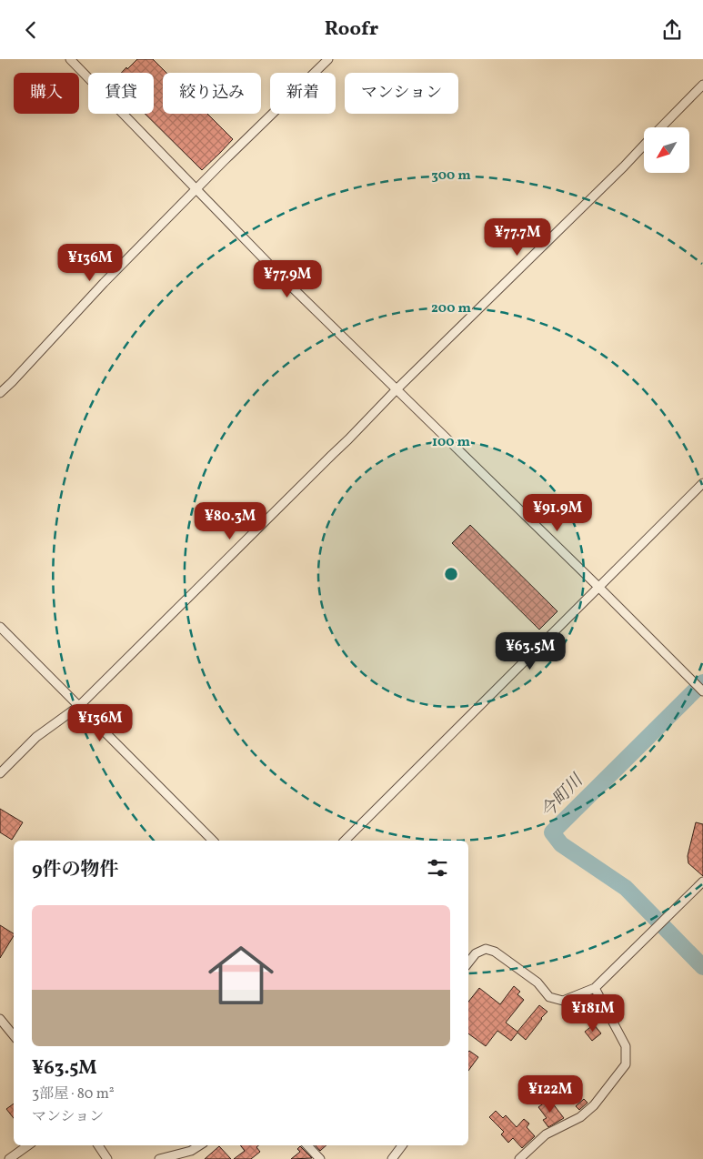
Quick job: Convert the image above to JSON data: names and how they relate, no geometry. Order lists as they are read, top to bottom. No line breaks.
{"water":["今町川"],"north":"bottom left","page":{"header":"Roofr","chip":["購入","賃貸","絞り込み","新着","マンション"],"price":["¥77.7M","¥136M","¥77.9M","¥91.9M","¥80.3M","¥63.5M","¥136M","¥181M","¥122M"],"heading":"9件の物件","list":[{"name":"¥63.5M","note":"3部屋 · 80 m² · マンション"}]},"rings":["300 m","200 m","100 m"]}
